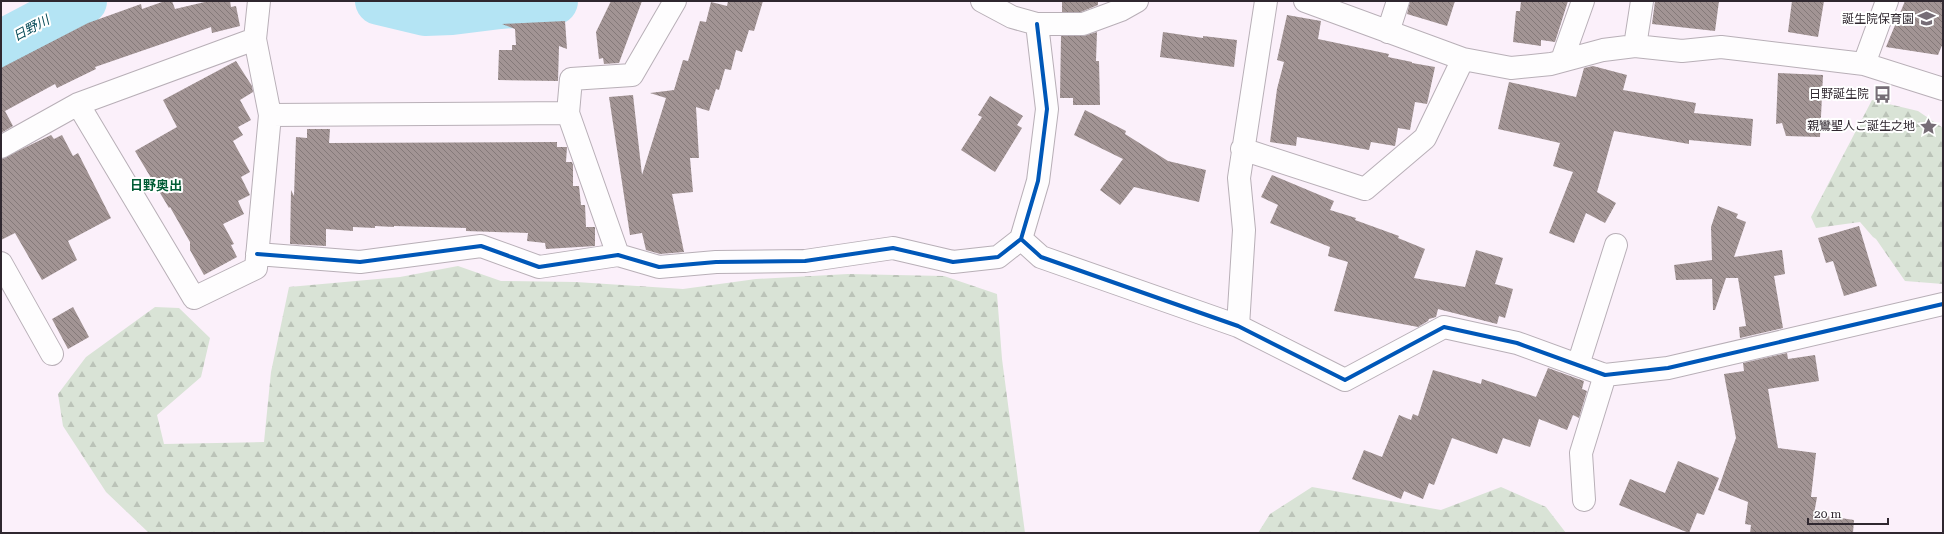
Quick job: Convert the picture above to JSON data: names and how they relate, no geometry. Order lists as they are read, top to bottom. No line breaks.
{"districts":["日野奥出"],"water":["日野川"],"places":{"school or university":["誕生院保育園"],"bus stop":["日野誕生院"],"place":["親鸞聖人ご誕生之地"]},"scale_bar":"20 m"}
